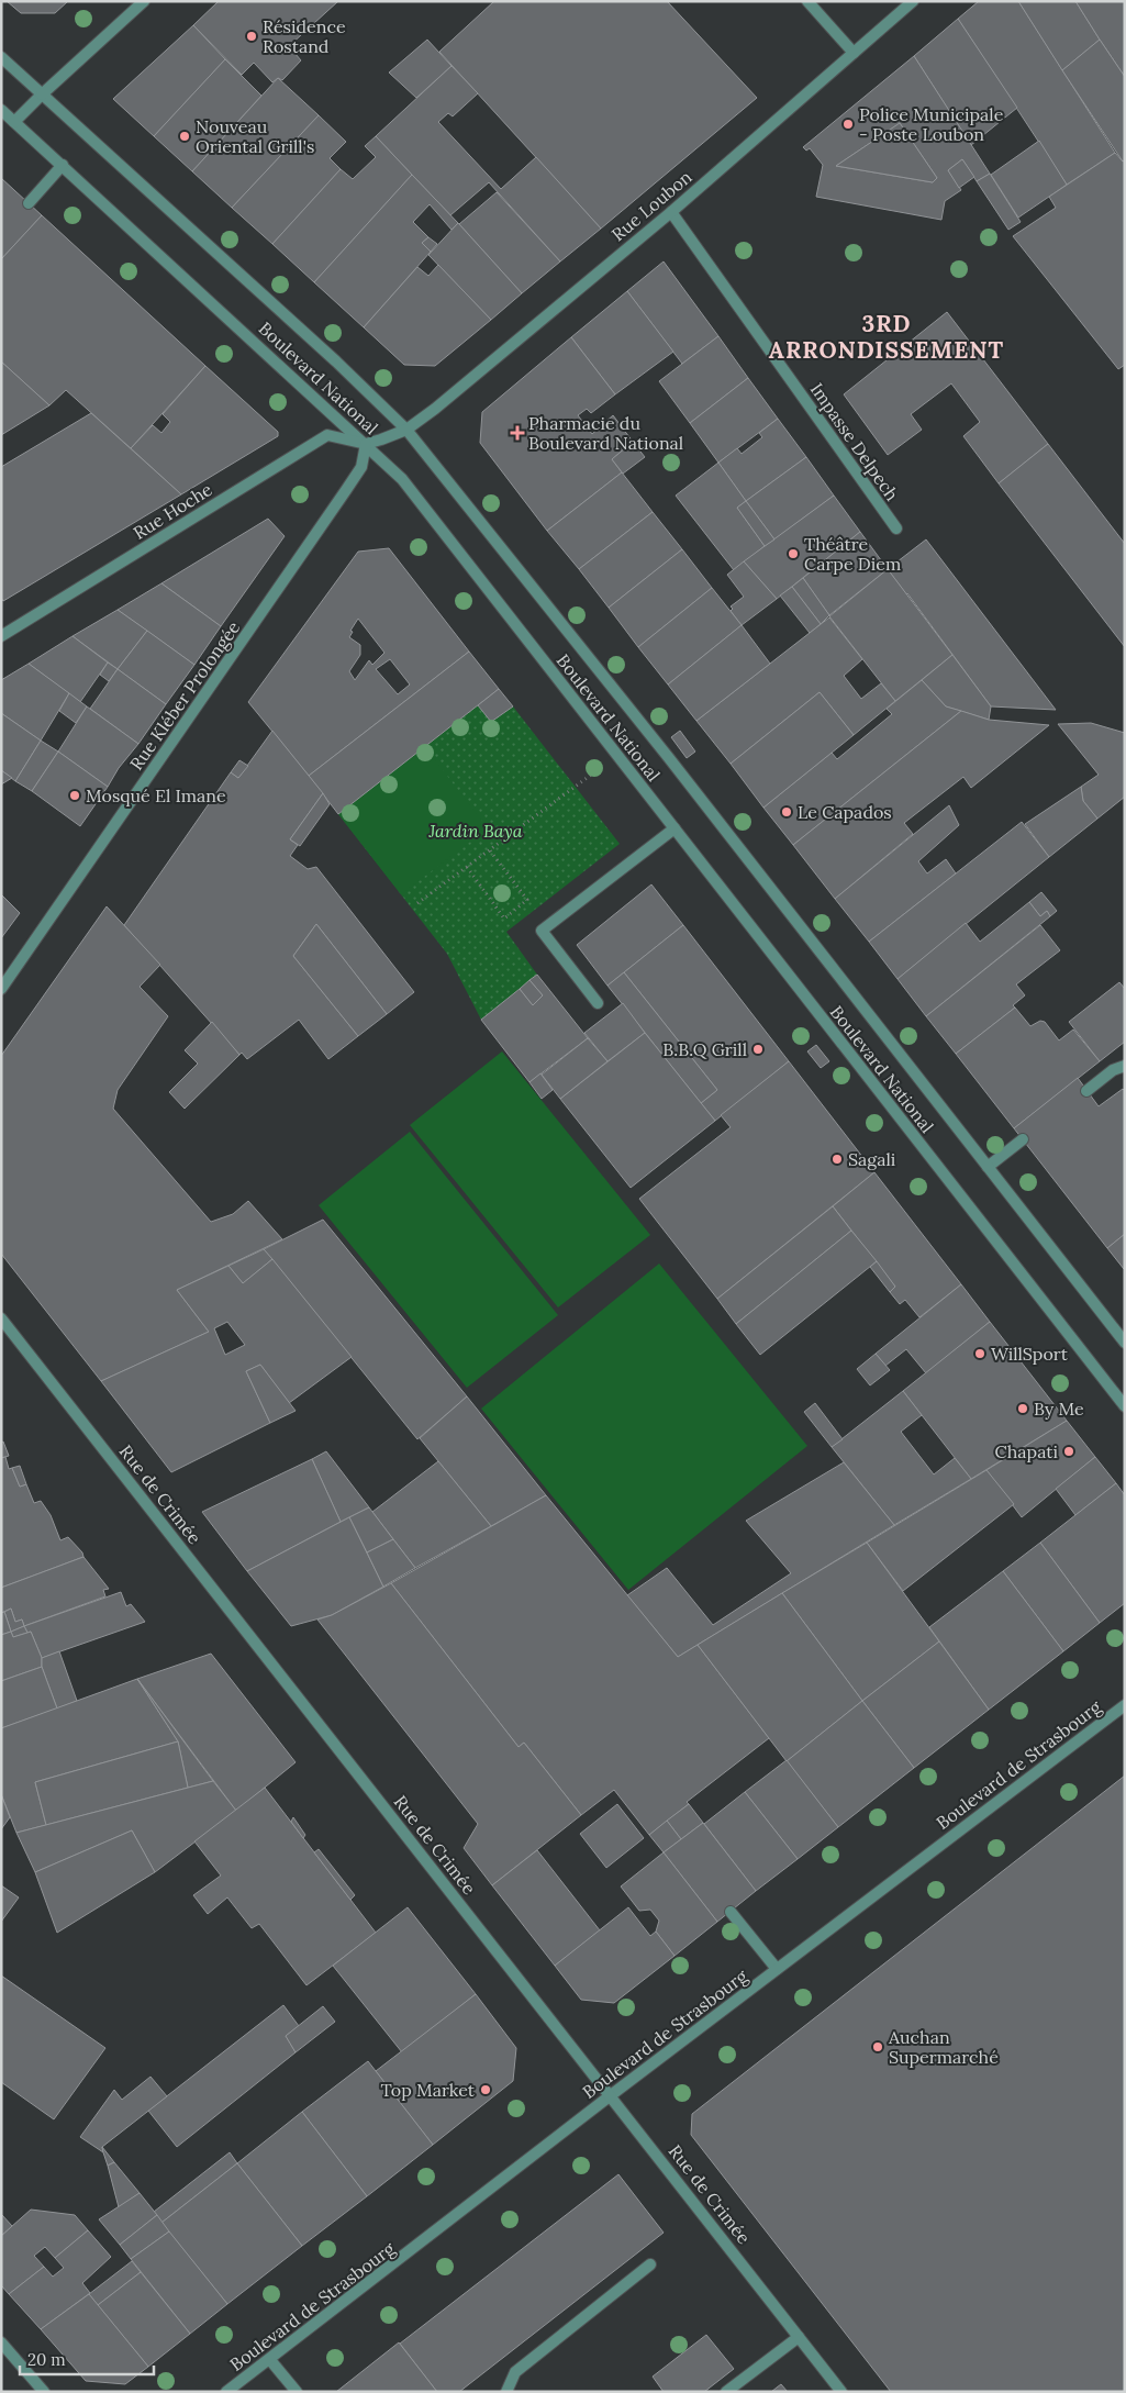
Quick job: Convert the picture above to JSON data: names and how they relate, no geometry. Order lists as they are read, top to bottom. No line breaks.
{"streets":{"street":["Rue Loubon","Boulevard National","Impasse Delpech","Rue Hoche","Rue Kléber Prolongée","Rue de Crimée","Boulevard de Strasbourg"]},"crossings":[["Rue Loubon","Boulevard National"],["Rue Loubon","Impasse Delpech"],["Rue Loubon","Rue Hoche"],["Rue Loubon","Rue Kléber Prolongée"],["Boulevard National","Rue Hoche"],["Boulevard National","Rue Kléber Prolongée"],["Rue Hoche","Rue Kléber Prolongée"],["Rue de Crimée","Boulevard de Strasbourg"]],"districts":["3RD ARRONDISSEMENT"],"parks":["Jardin Baya"],"places":{"other":["Résidence Rostand","Police Municipale - Poste Loubon","Nouveau Oriental Grill's","Théâtre Carpe Diem","Mosqué El Imane","Le Capados","B.B.Q Grill","Sagali","WillSport","By Me","Chapati","Auchan Supermarché","Top Market"],"health":["Pharmacie du Boulevard National"]},"scale_bar":"20 m"}
